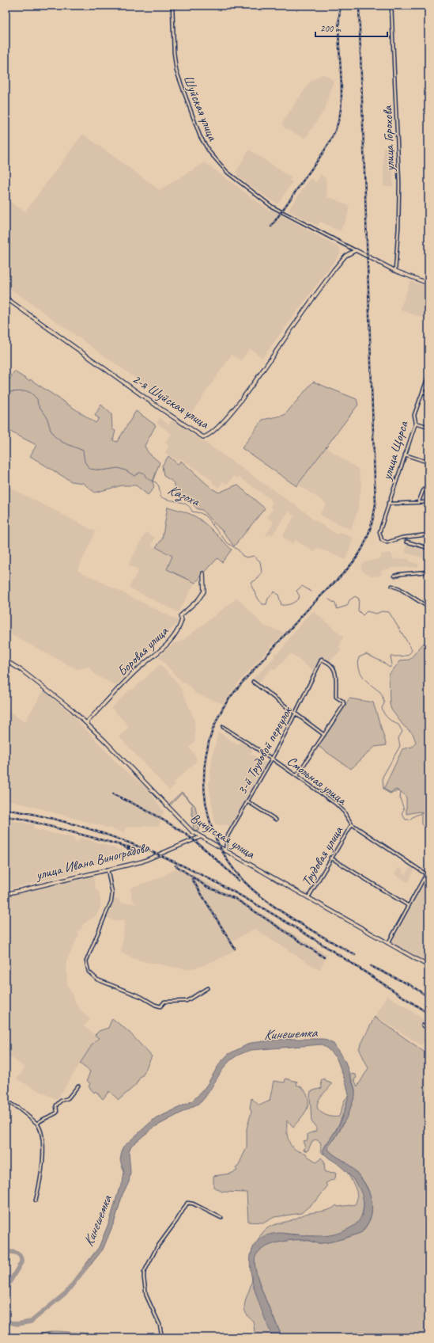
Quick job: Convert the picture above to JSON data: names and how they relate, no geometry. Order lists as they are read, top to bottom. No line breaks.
{"streets":{"street":["Шуйская улица","улица Горохова","2-я Шуйская улица","улица Щорса","Боровая улица","3-й Трудовой переулок","Смольная улица","Вичугская улица","Трудовая улица","улица Ивана Виноградова"]},"crossings":[["Шуйская улица","2-я Шуйская улица"],["Боровая улица","Вичугская улица"],["3-й Трудовой переулок","Смольная улица"],["3-й Трудовой переулок","Вичугская улица"],["Смольная улица","Трудовая улица"],["Вичугская улица","Трудовая улица"],["Вичугская улица","улица Ивана Виноградова"]],"water":["Казоха","Кинешемка"],"scale_bar":"200 m"}
